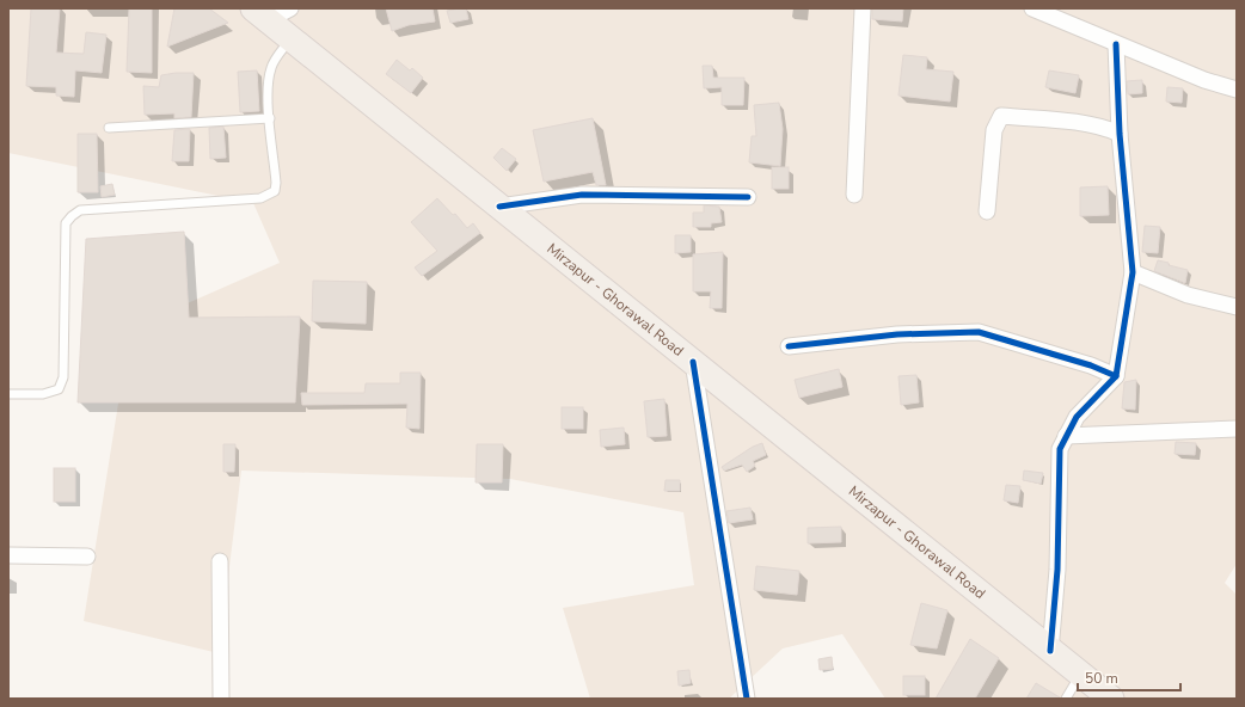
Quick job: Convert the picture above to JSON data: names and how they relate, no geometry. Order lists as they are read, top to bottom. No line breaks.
{"streets":{"main road":["Mirzapur - Ghorawal Road"]},"scale_bar":"50 m"}
